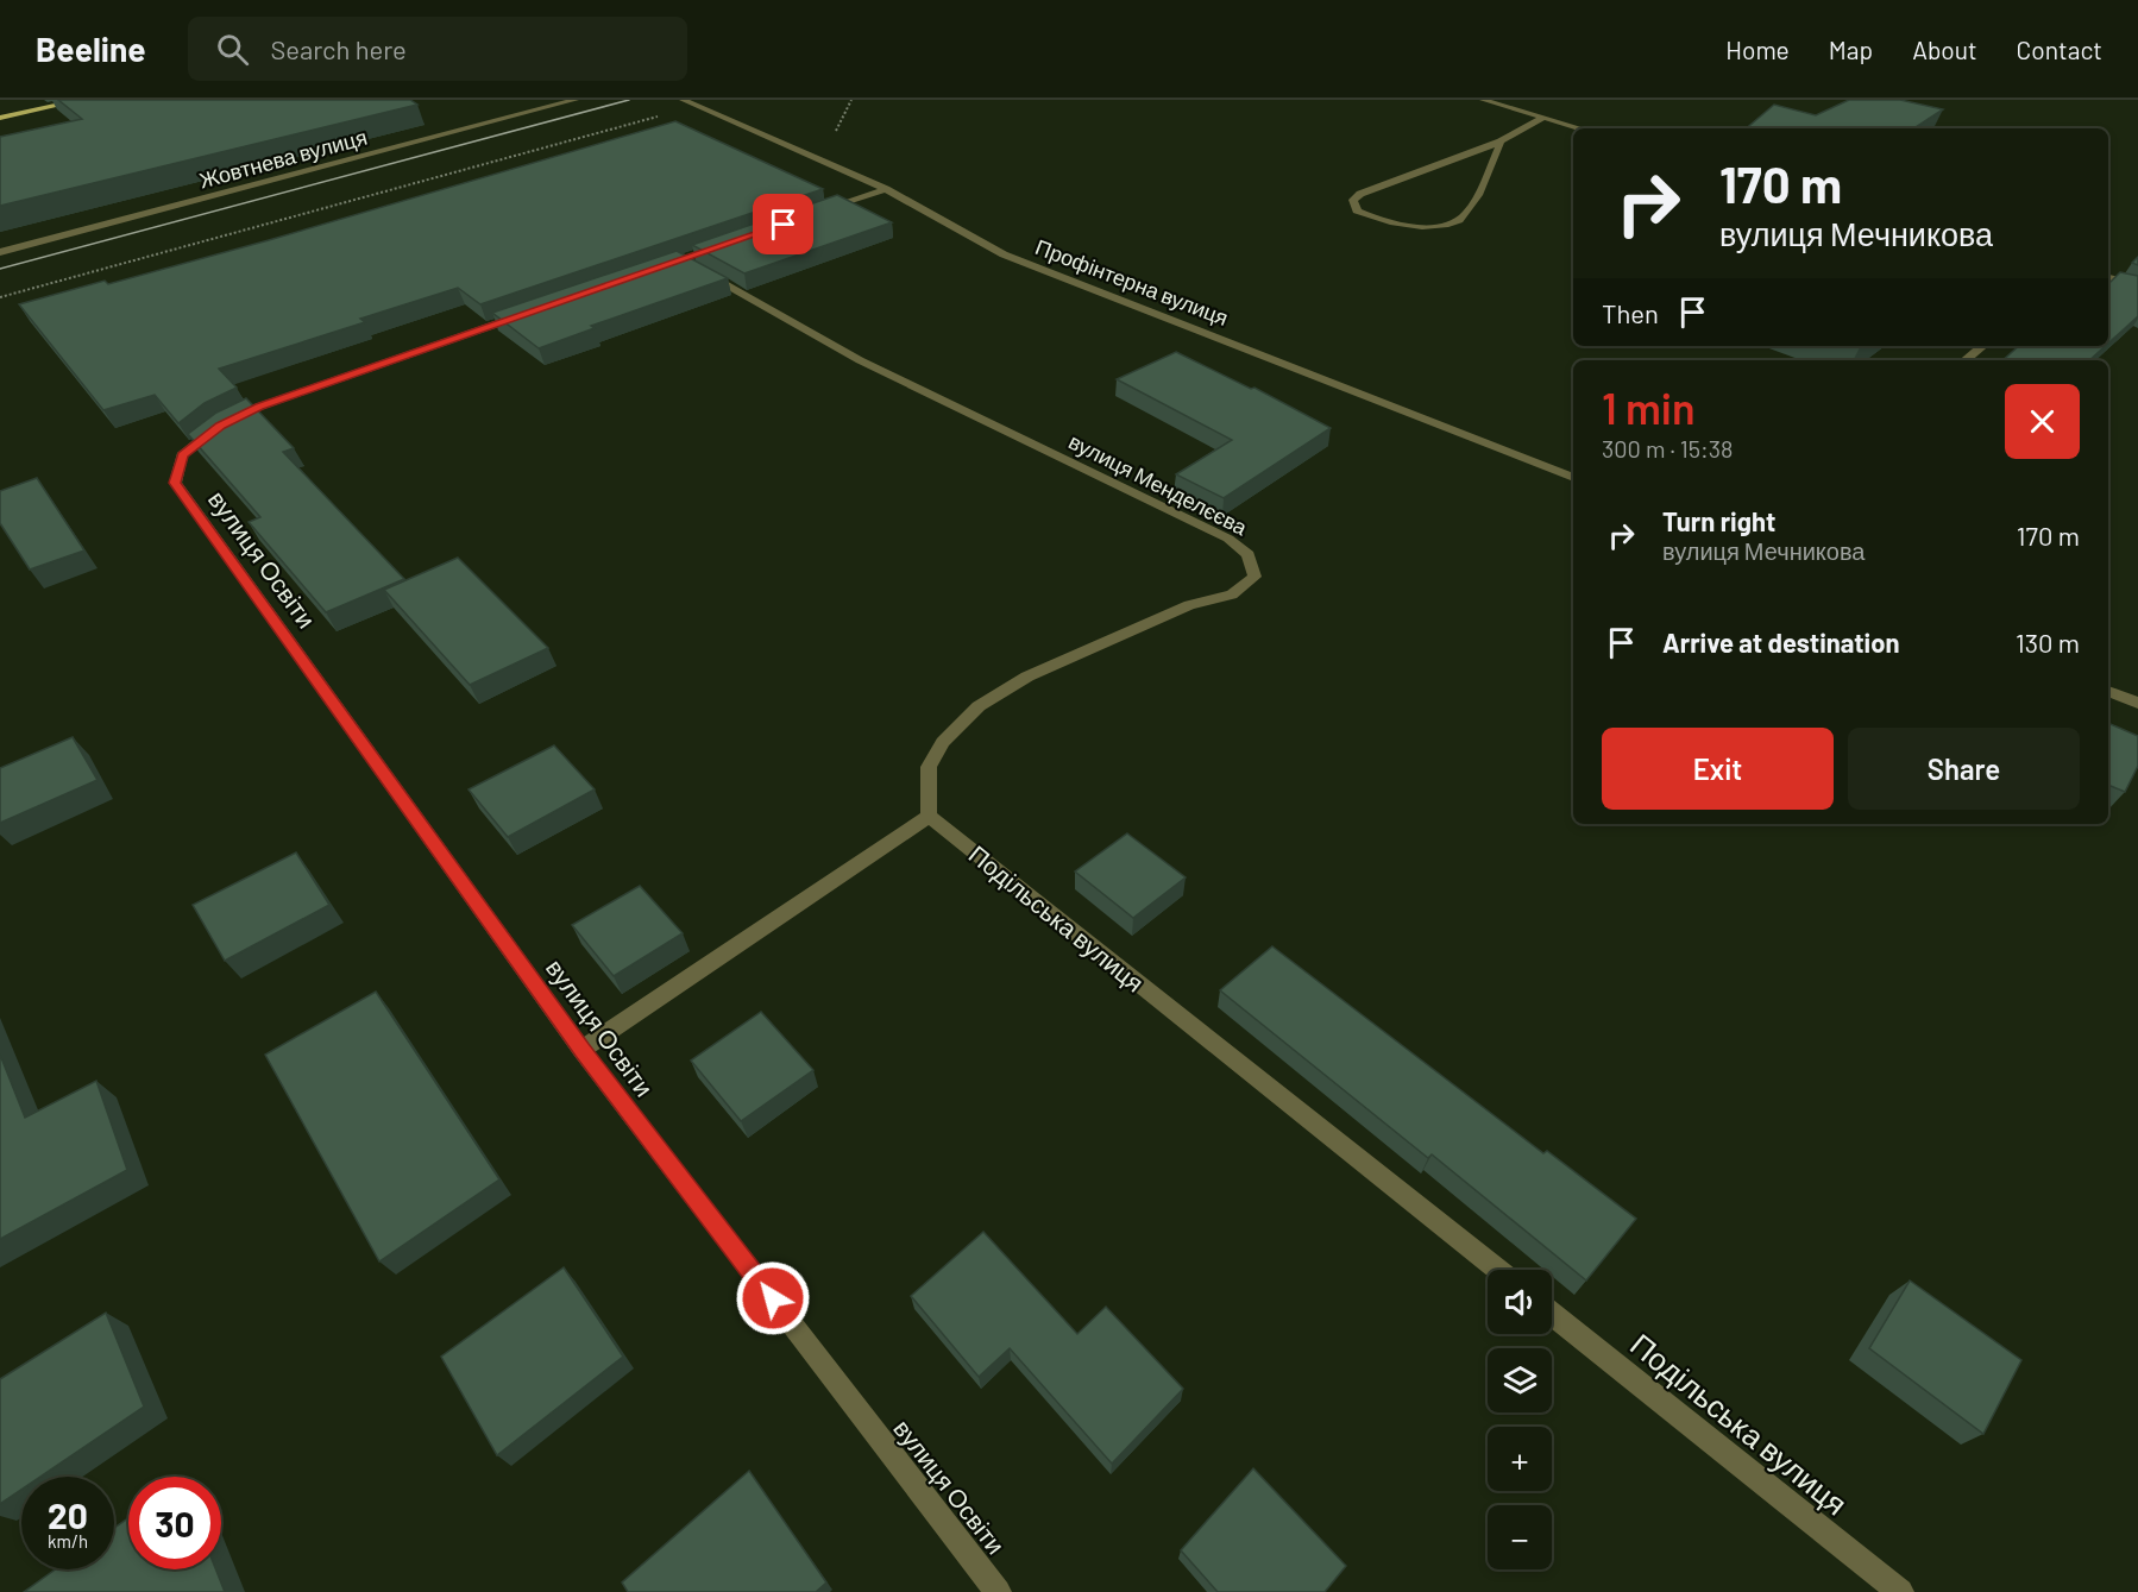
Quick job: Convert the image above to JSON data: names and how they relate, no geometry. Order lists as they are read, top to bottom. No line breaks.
{"streets":{"street":["Жовтнева вулиця","Профінтерна вулиця","вулиця Менделєєва","вулиця Освіти","Подільська вулиця"]},"crossings":[["вулиця Менделєєва","Подільська вулиця"]],"page":{"header":"Beeline","search":"Search here","nav":["Home","Map","About","Contact"],"turn":["170 m","вулиця Мечникова"],"then":"Then","heading":["1 min","300 m · 15:38"],"list":[{"name":"Turn right","note":"вулиця Мечникова","value":"170 m"},{"name":"Arrive at destination","value":"130 m"}],"buttons":["Exit","Share"],"map_buttons":["+","−"],"speed":"20 km/h","limit":"30"}}
